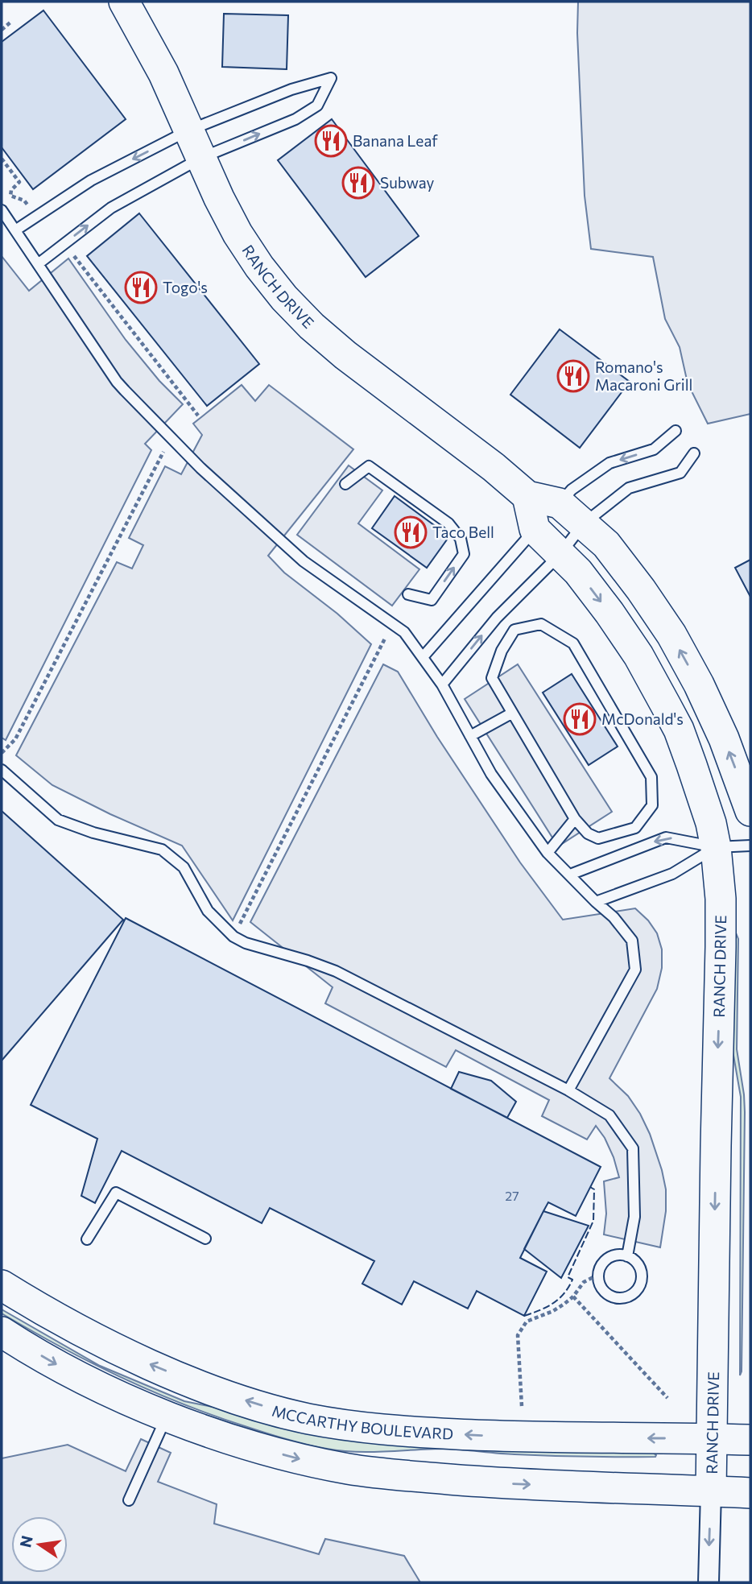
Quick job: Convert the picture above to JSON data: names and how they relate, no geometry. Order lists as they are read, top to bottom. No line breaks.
{"streets":{"street":["RANCH DRIVE","MCCARTHY BOULEVARD"]},"crossings":[["RANCH DRIVE","MCCARTHY BOULEVARD"]],"places":{"restaurant":["Banana Leaf","Subway","Togo's","Romano's Macaroni Grill","Taco Bell","McDonald's"]},"house_numbers":["27"],"north":"left"}
